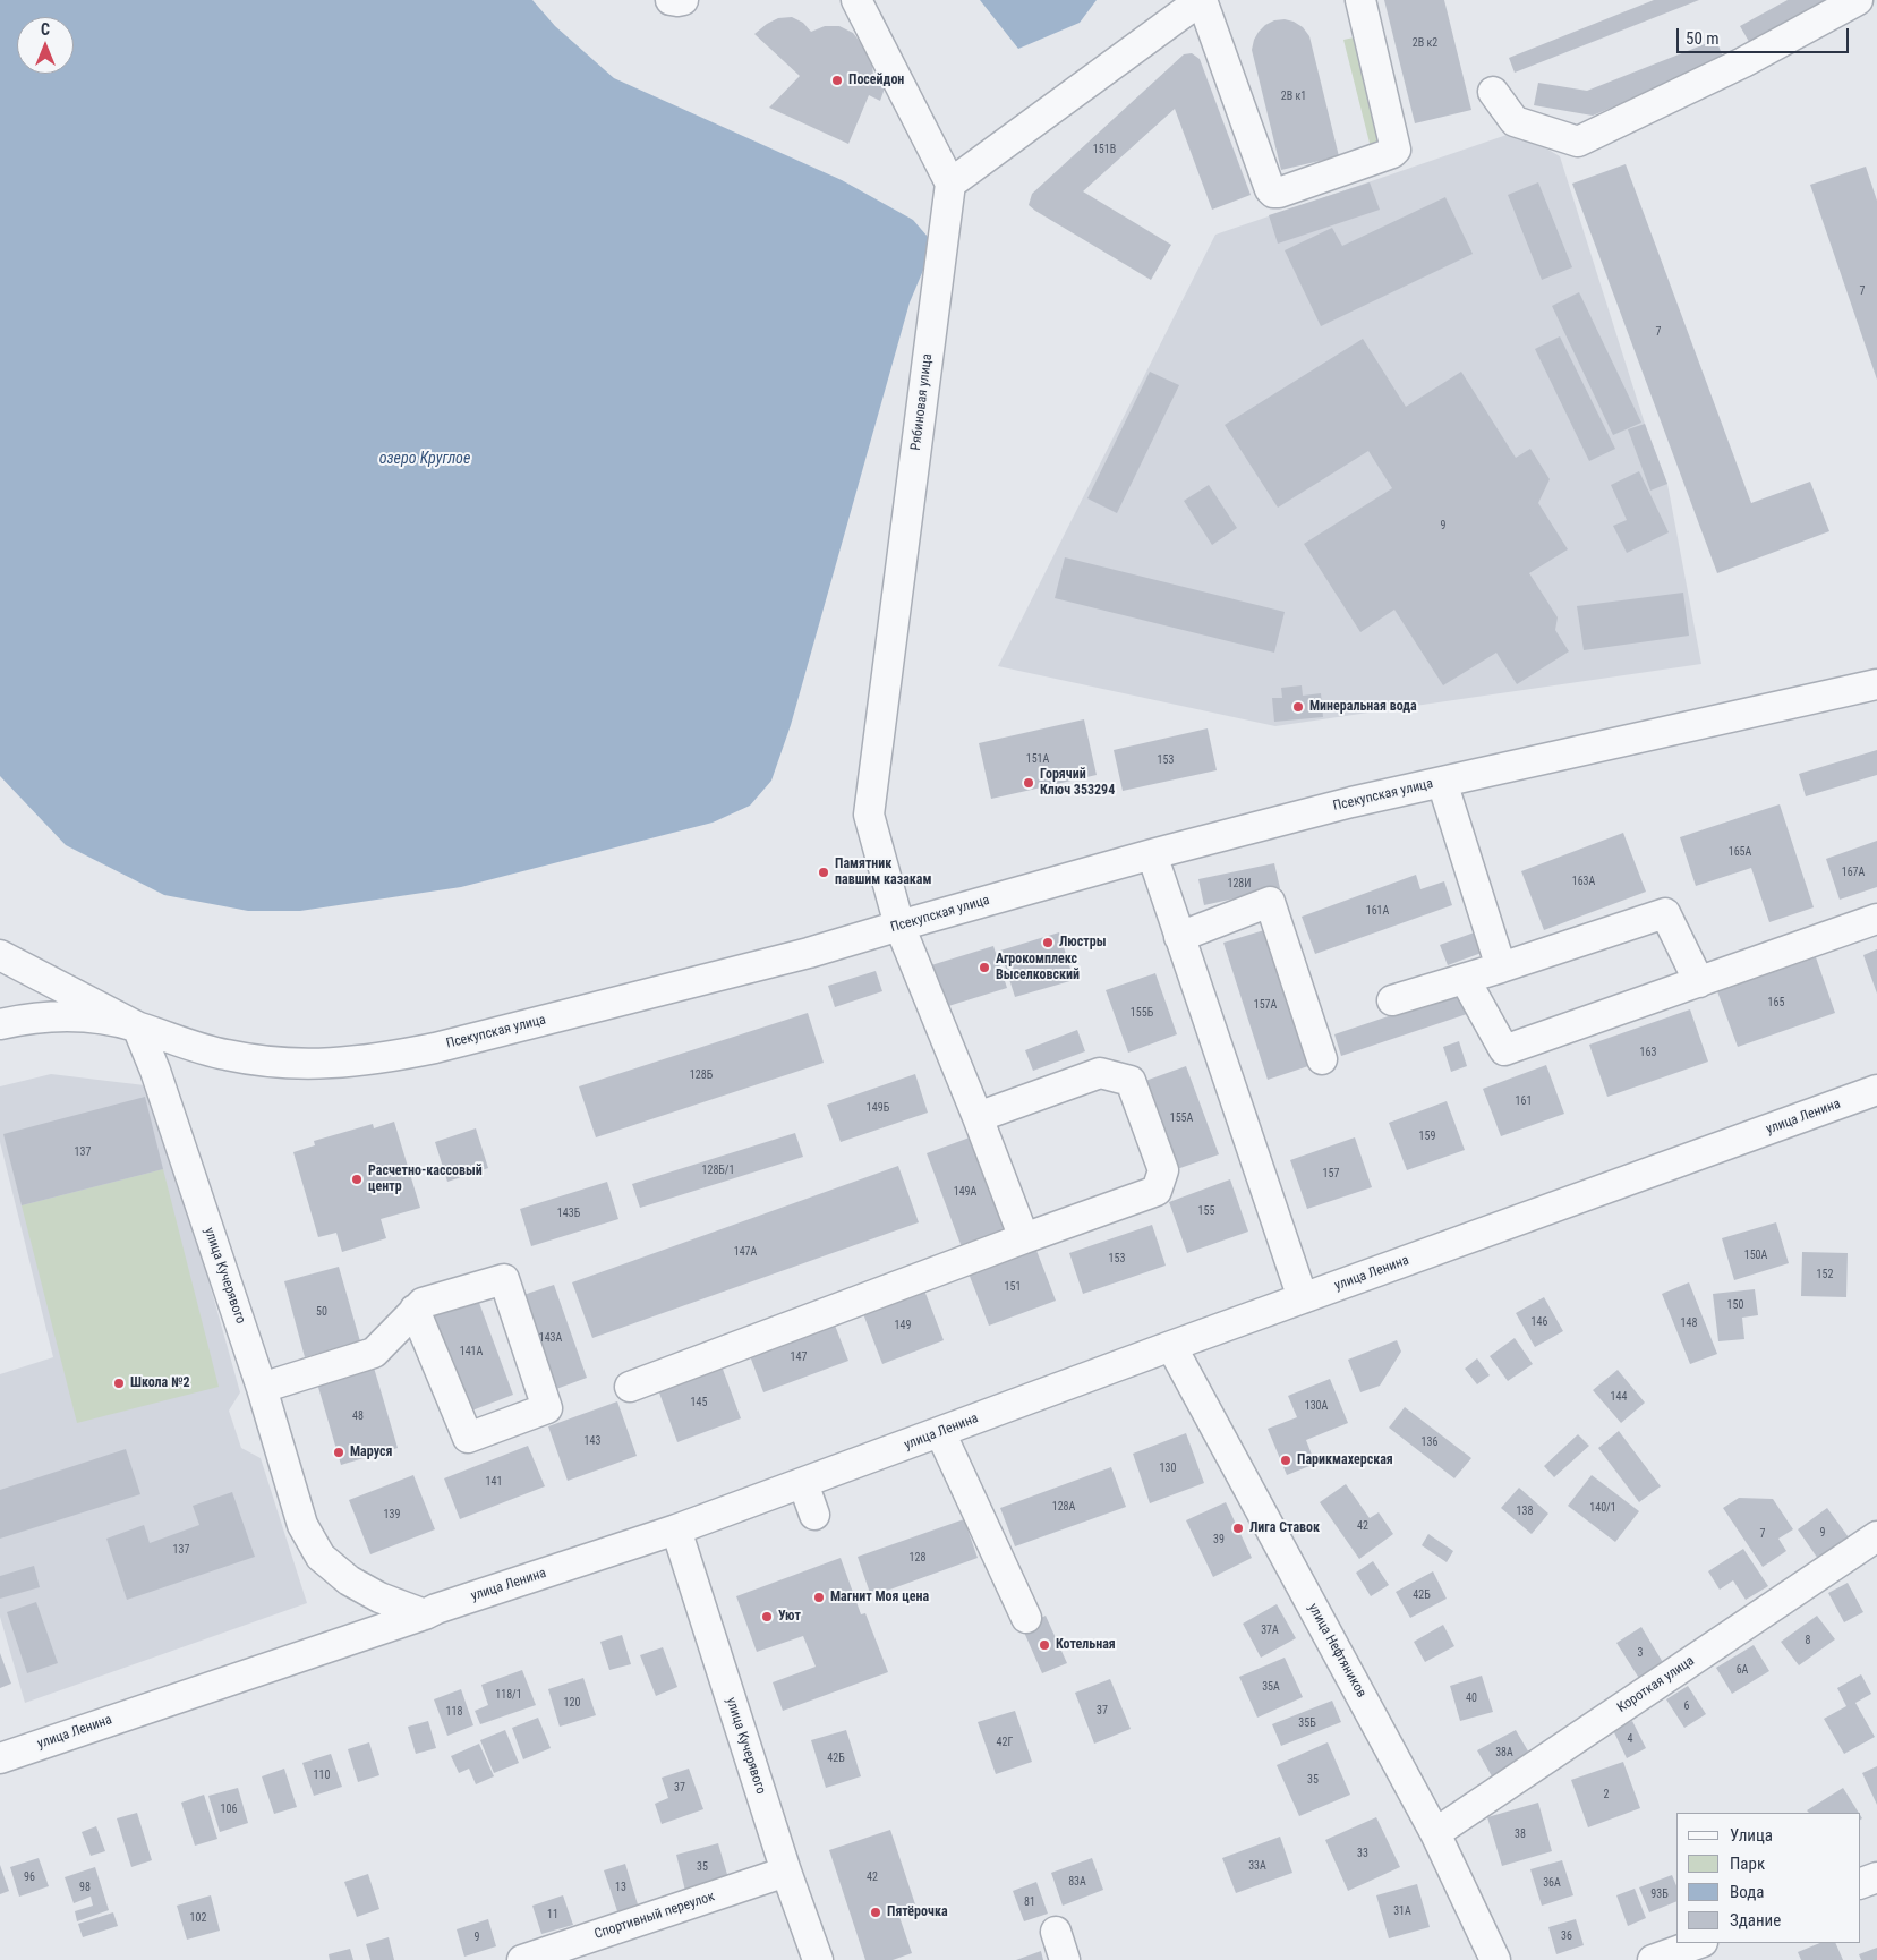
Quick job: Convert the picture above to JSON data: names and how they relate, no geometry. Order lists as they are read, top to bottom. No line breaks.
{"streets":{"street":["Рябиновая улица","Псекупская улица","улица Ленина","улица Кучерявого","улица Нефтяников","Короткая улица","Спортивный переулок"]},"crossings":[["Рябиновая улица","Псекупская улица"],["Псекупская улица","улица Кучерявого"],["улица Ленина","улица Кучерявого"],["улица Ленина","улица Нефтяников"],["улица Кучерявого","Спортивный переулок"],["улица Нефтяников","Короткая улица"]],"water":["озеро Круглое"],"places":["Посейдон","Минеральная вода","Горячий Ключ 353294","Памятник павшим казакам","Люстры","Агрокомплекс Выселковский","Расчетно-кассовый центр","Школа №2","Маруся","Парикмахерская","Лига Ставок","Магнит Моя цена","Уют","Котельная","Пятёрочка"],"house_numbers":["2В к2","2В к1","151В","7","7","9","151А","153","165А","167А","163А","128И","161А","165","157А","155Б","163","128Б","161","149Б","155А","159","137","128Б/1","157","149А","155","143Б","147А","150А","153","152","151","150","50","146","148","149","143А","141А","147","144","145","130А","48","143","136","130","141","128А","140/1","138","139","42","9","7","39","137","128","42Б","37А","8","3","6А","35А","118/1","40","120","6","37","118","35Б","4","42Г","38А","42Б","110","35","37","2","106","38","33","33А","35","96","42","83А","36А","98","13","93Б","81","31А","11","102","36","9"],"legend":["Улица","Парк","Вода","Здание"],"scale_bar":"50 m","north":"top"}
